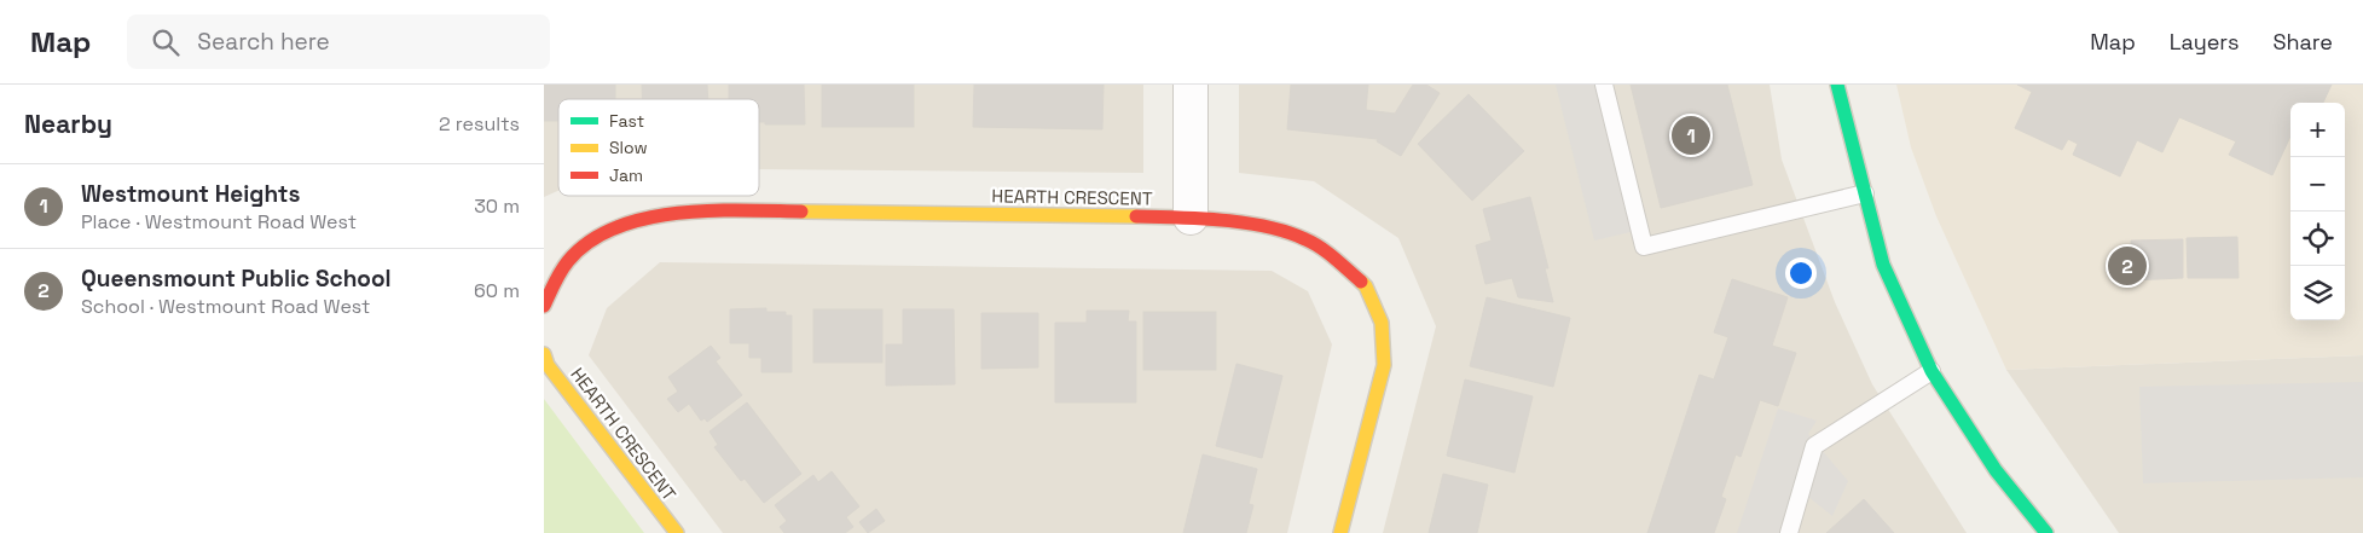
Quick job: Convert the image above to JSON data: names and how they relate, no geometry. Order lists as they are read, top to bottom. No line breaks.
{"streets":{"street":["HEARTH CRESCENT"]},"legend":["Fast","Slow","Jam"],"page":{"header":"Map","search":"Search here","nav":["Map","Layers","Share"],"heading":["Nearby","2 results"],"map_buttons":["+","−"],"pins":["1","2"],"list":[{"mark":"1","name":"Westmount Heights","note":"Place · Westmount Road West","value":"30 m"},{"mark":"2","name":"Queensmount Public School","note":"School · Westmount Road West","value":"60 m"}]}}
